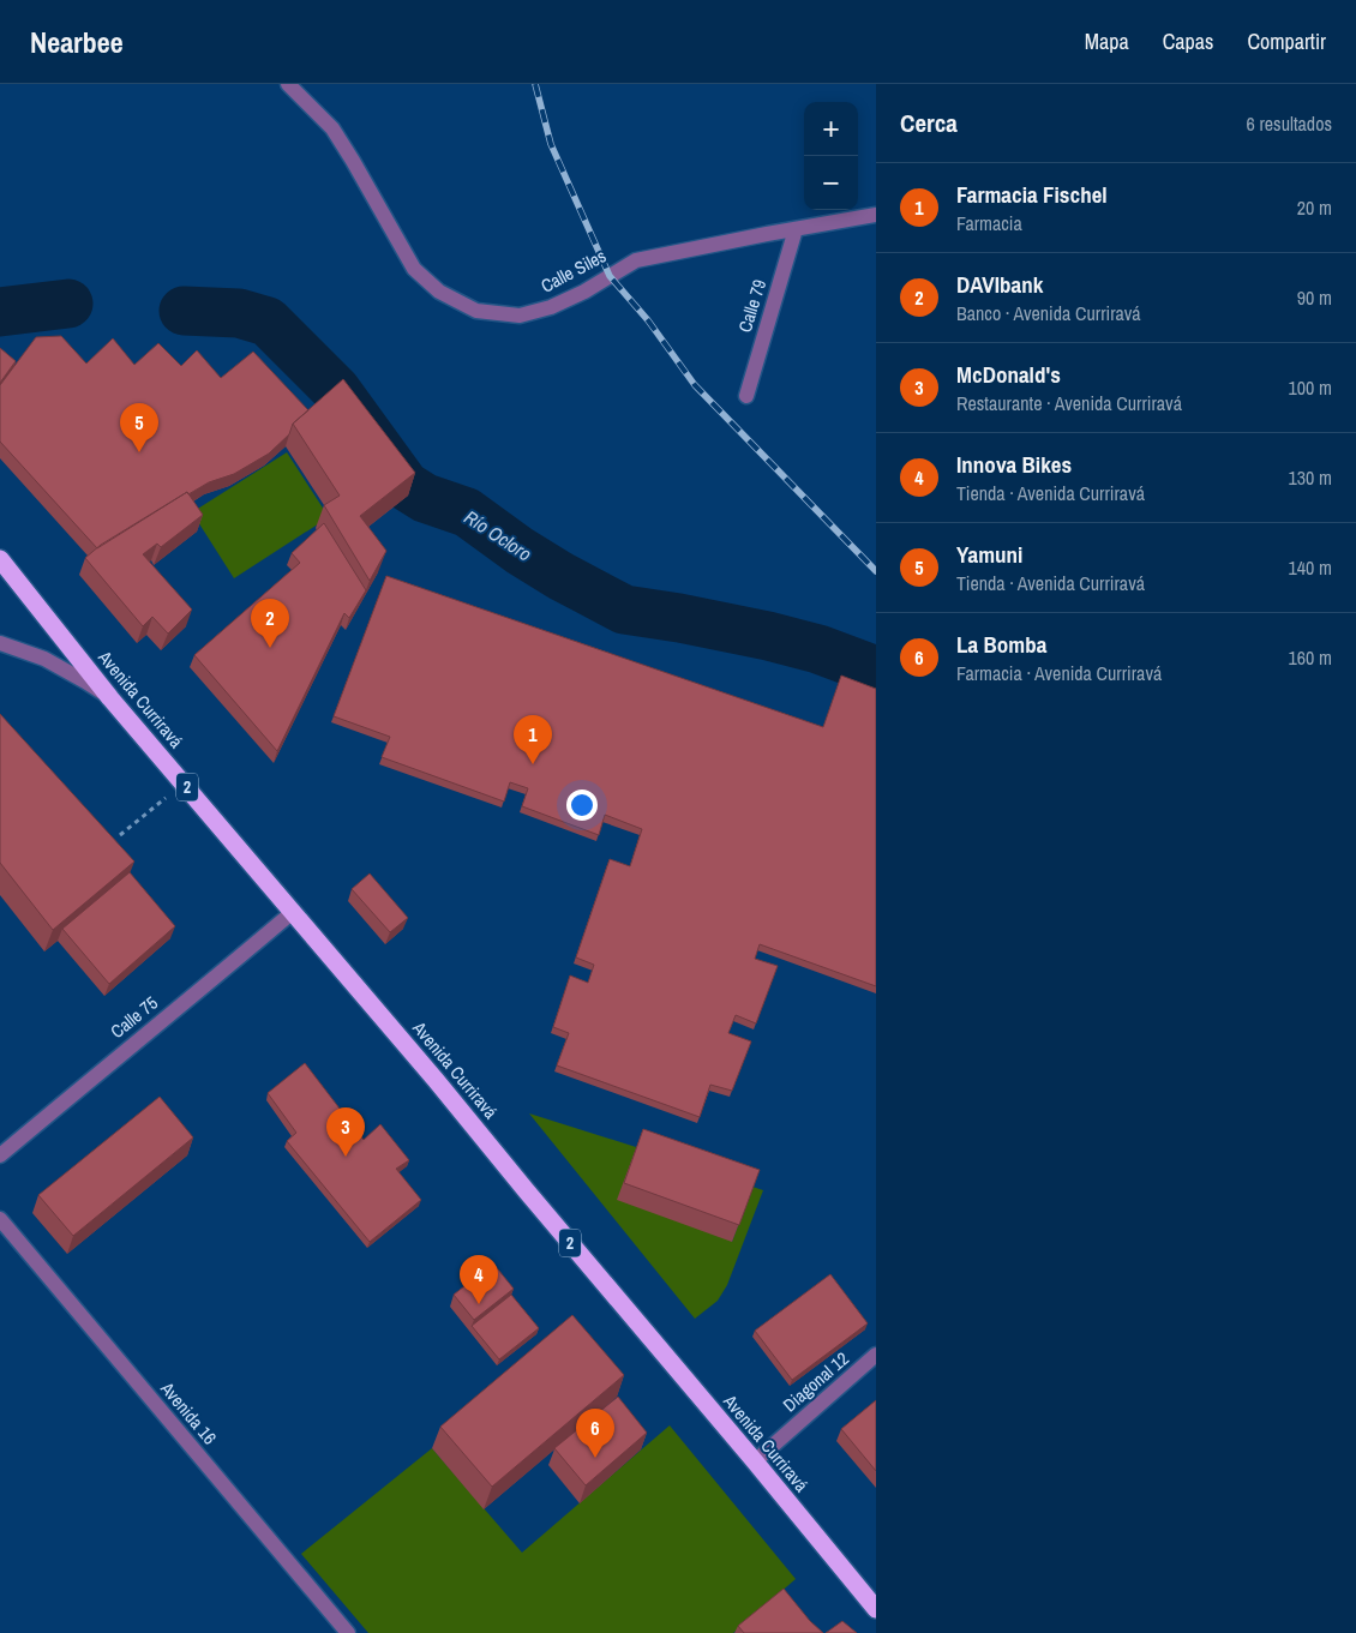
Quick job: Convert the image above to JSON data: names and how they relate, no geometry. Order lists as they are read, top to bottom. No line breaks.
{"streets":{"highway":["Avenida Curriravá","2"],"street":["Calle Siles","Calle 79","Calle 75","Diagonal 12","Avenida 16"]},"crossings":[["Calle Siles","Calle 79"],["Avenida Curriravá","Calle 75"],["Avenida Curriravá","Diagonal 12"]],"water":["Río Ocloro"],"page":{"header":"Nearbee","nav":["Mapa","Capas","Compartir"],"heading":["Cerca","6 resultados"],"map_buttons":["+","−"],"list":[{"mark":"1","name":"Farmacia Fischel","note":"Farmacia","value":"20 m"},{"mark":"2","name":"DAVIbank","note":"Banco · Avenida Curriravá","value":"90 m"},{"mark":"3","name":"McDonald's","note":"Restaurante · Avenida Curriravá","value":"100 m"},{"mark":"4","name":"Innova Bikes","note":"Tienda · Avenida Curriravá","value":"130 m"},{"mark":"5","name":"Yamuni","note":"Tienda · Avenida Curriravá","value":"140 m"},{"mark":"6","name":"La Bomba","note":"Farmacia · Avenida Curriravá","value":"160 m"}],"pins":["5","2","1","3","4","6"]}}
